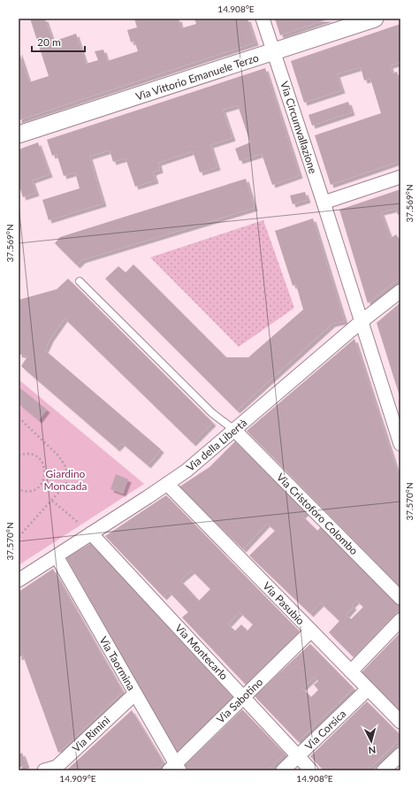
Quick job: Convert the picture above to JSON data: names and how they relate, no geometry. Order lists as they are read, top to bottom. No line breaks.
{"streets":{"street":["Via Vittorio Emanuele Terzo","Via Circumvallazione","Via della Libertà","Via Cristoforo Colombo","Via Pasubio","Via Montecarlo","Via Taormina","Via Sabotino","Via Corsica","Via Rimini"]},"crossings":[["Via Vittorio Emanuele Terzo","Via Circumvallazione"],["Via Circumvallazione","Via della Libertà"],["Via della Libertà","Via Cristoforo Colombo"],["Via della Libertà","Via Pasubio"],["Via della Libertà","Via Montecarlo"],["Via della Libertà","Via Taormina"],["Via Pasubio","Via Sabotino"],["Via Pasubio","Via Corsica"],["Via Montecarlo","Via Sabotino"],["Via Montecarlo","Via Corsica"],["Via Taormina","Via Sabotino"],["Via Taormina","Via Rimini"]],"parks":["Giardino Moncada"],"scale_bar":"20 m","north":"bottom","coordinates":["14.908°E","37.569°N","37.570°N","14.909°E"]}
